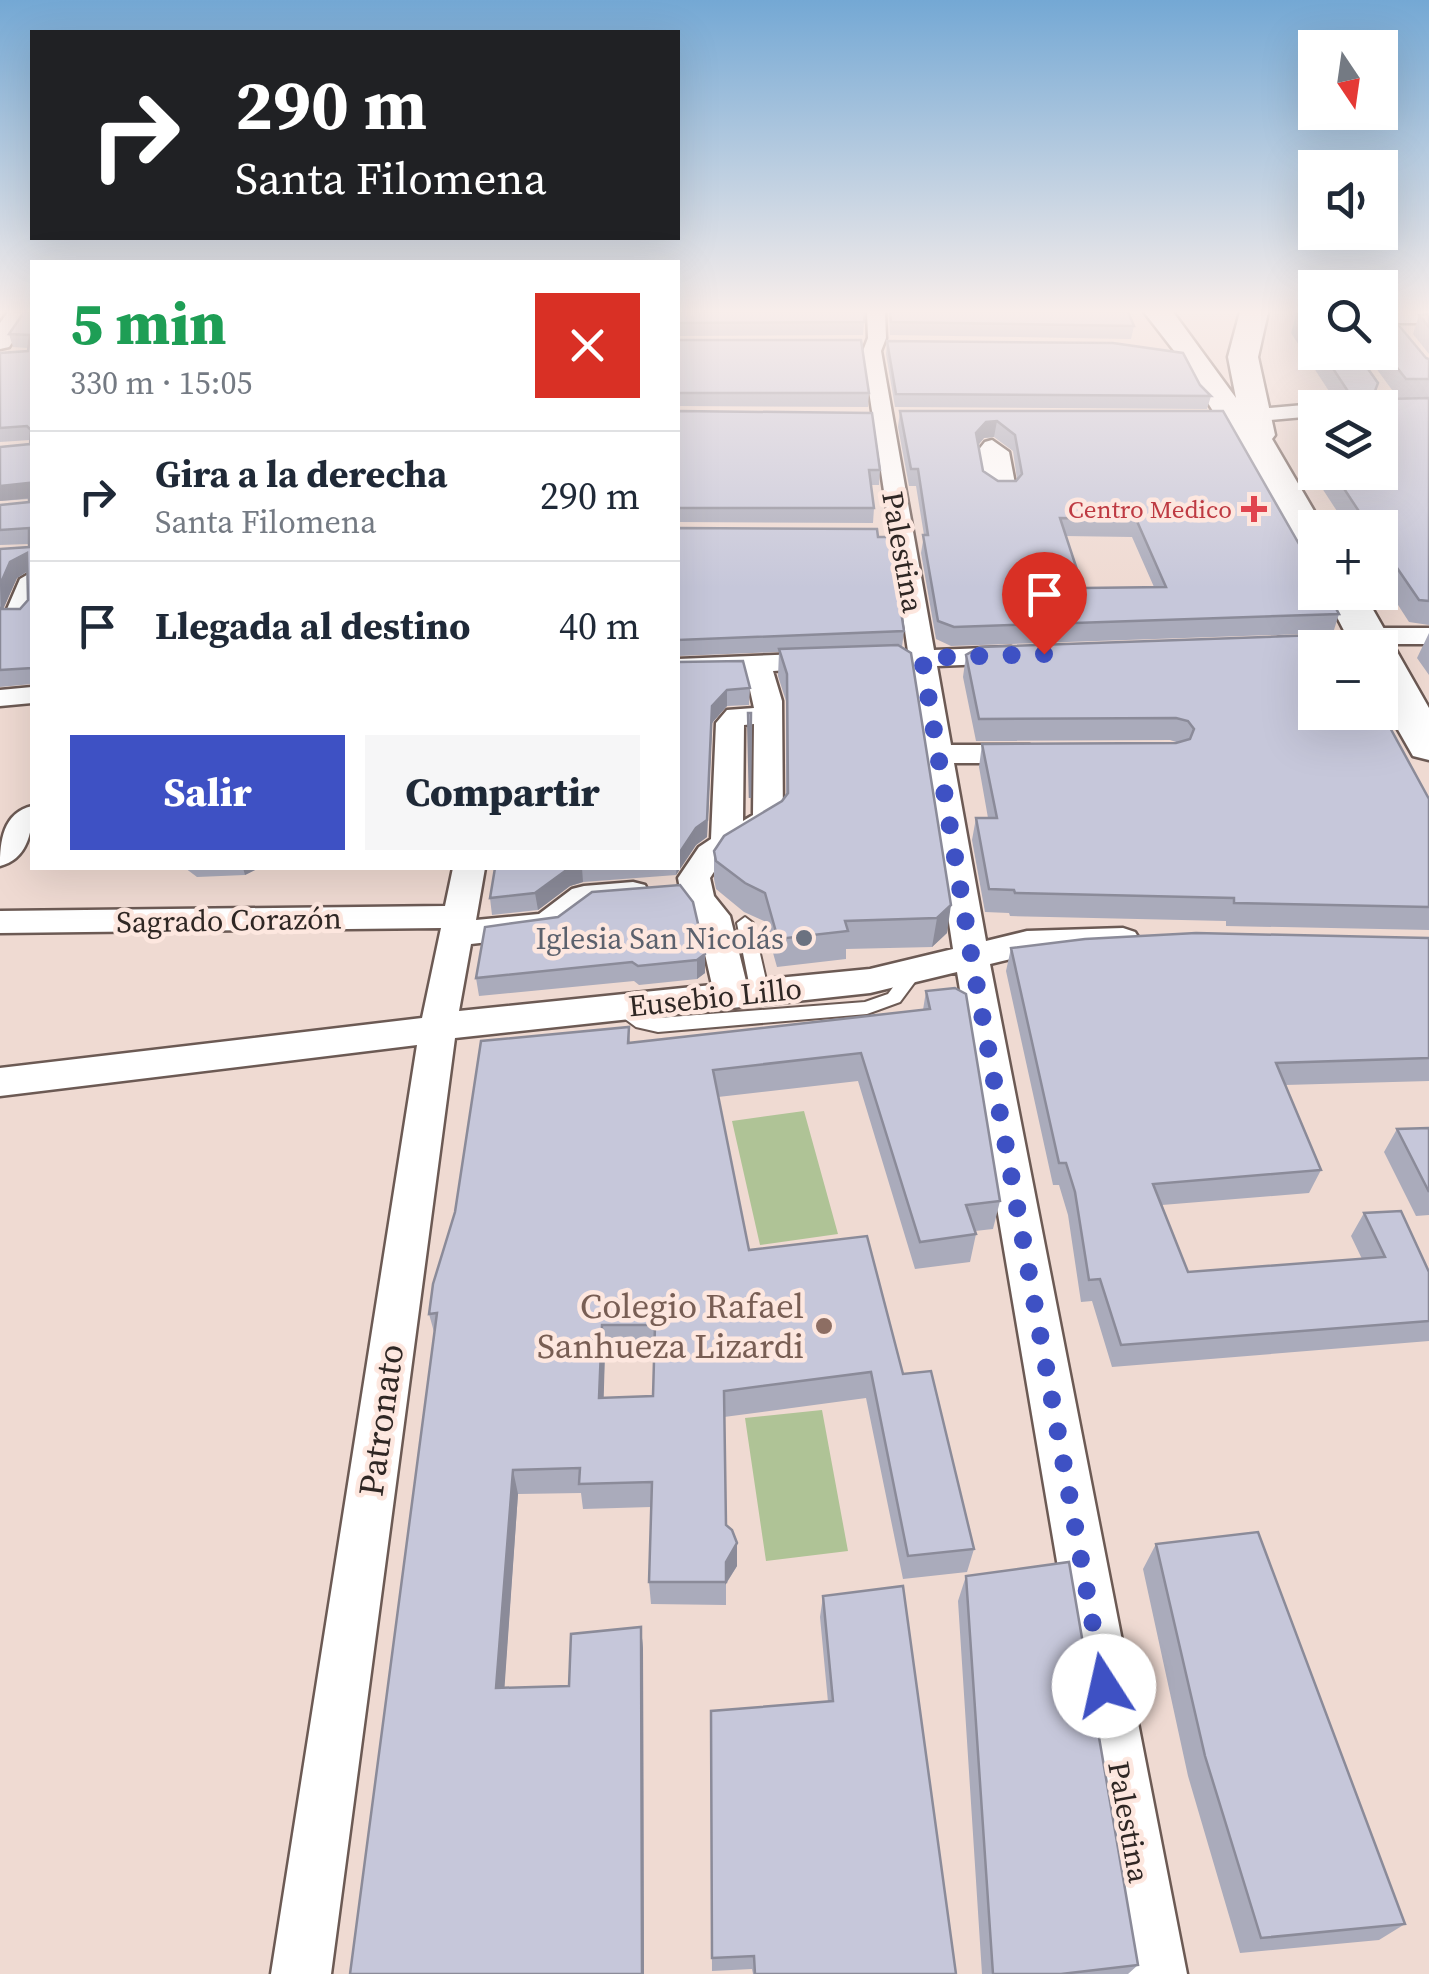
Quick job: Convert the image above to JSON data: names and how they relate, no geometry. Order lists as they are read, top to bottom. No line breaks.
{"streets":{"street":["Palestina","Sagrado Corazón","Eusebio Lillo","Patronato"]},"crossings":[["Palestina","Eusebio Lillo"],["Sagrado Corazón","Patronato"],["Eusebio Lillo","Patronato"]],"places":{"health":["Centro Medico"],"other":["Iglesia San Nicolás","Colegio Rafael Sanhueza Lizardi"]},"north":"bottom","page":{"map_buttons":["+","−"],"turn":["290 m","Santa Filomena"],"heading":["5 min","330 m · 15:05"],"list":[{"name":"Gira a la derecha","note":"Santa Filomena","value":"290 m"},{"name":"Llegada al destino","value":"40 m"}],"buttons":["Salir","Compartir"]}}
